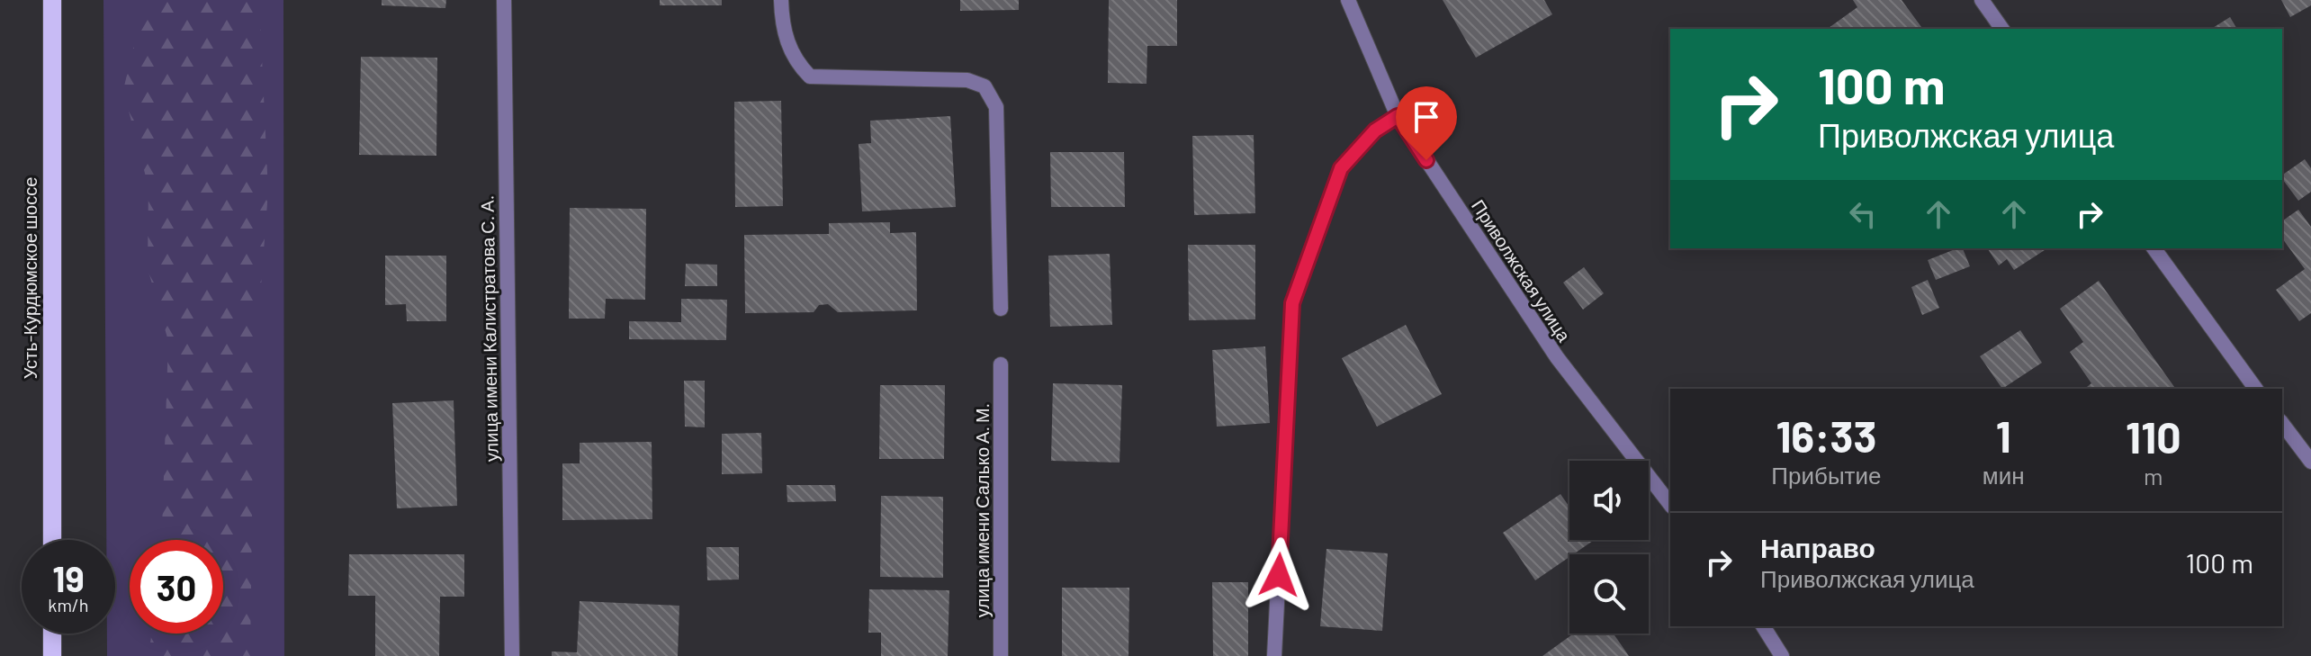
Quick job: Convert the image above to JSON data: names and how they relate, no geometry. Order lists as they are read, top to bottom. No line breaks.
{"streets":{"main road":["Усть-Курдюмское шоссе"],"street":["Приволжская улица","улица имени Калистратова С. А.","улица имени Салько А. М."]},"page":{"turn":["100 m","Приволжская улица"],"eta":["16:33","Прибытие","1","мин","110","m"],"list":[{"name":"Направо","note":"Приволжская улица","value":"100 m"}],"speed":"19 km/h","limit":"30"}}
